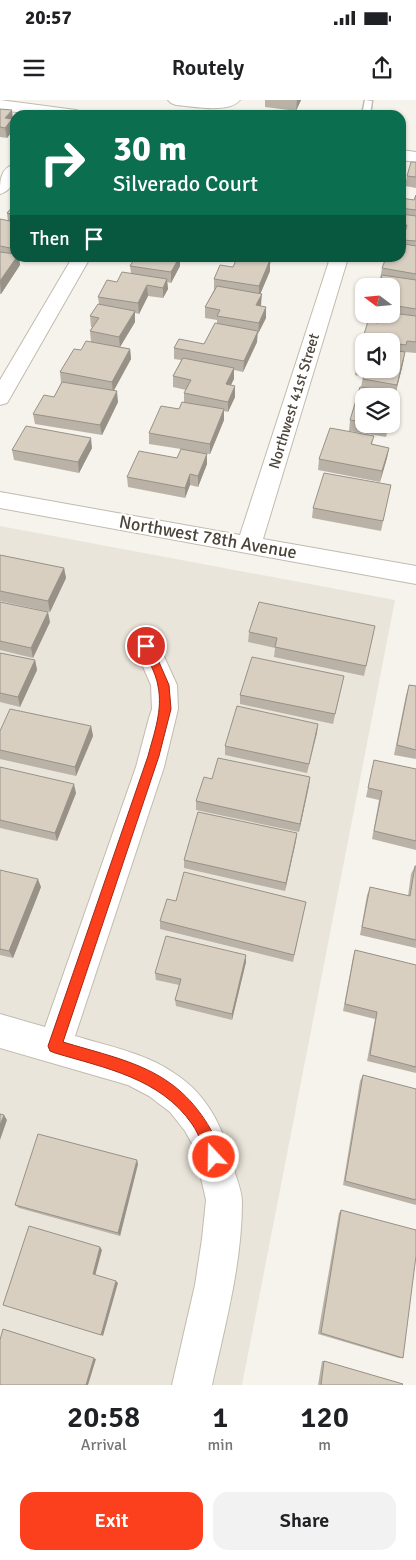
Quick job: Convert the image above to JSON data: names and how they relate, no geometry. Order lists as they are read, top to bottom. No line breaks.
{"streets":{"street":["Northwest 41st Street","Northwest 78th Avenue"]},"crossings":[["Northwest 41st Street","Northwest 78th Avenue"]],"north":"left","page":{"status":"20:57","header":"Routely","turn":["30 m","Silverado Court"],"then":"Then","eta":["20:58","Arrival","1","min","120","m"],"buttons":["Exit","Share"]}}
